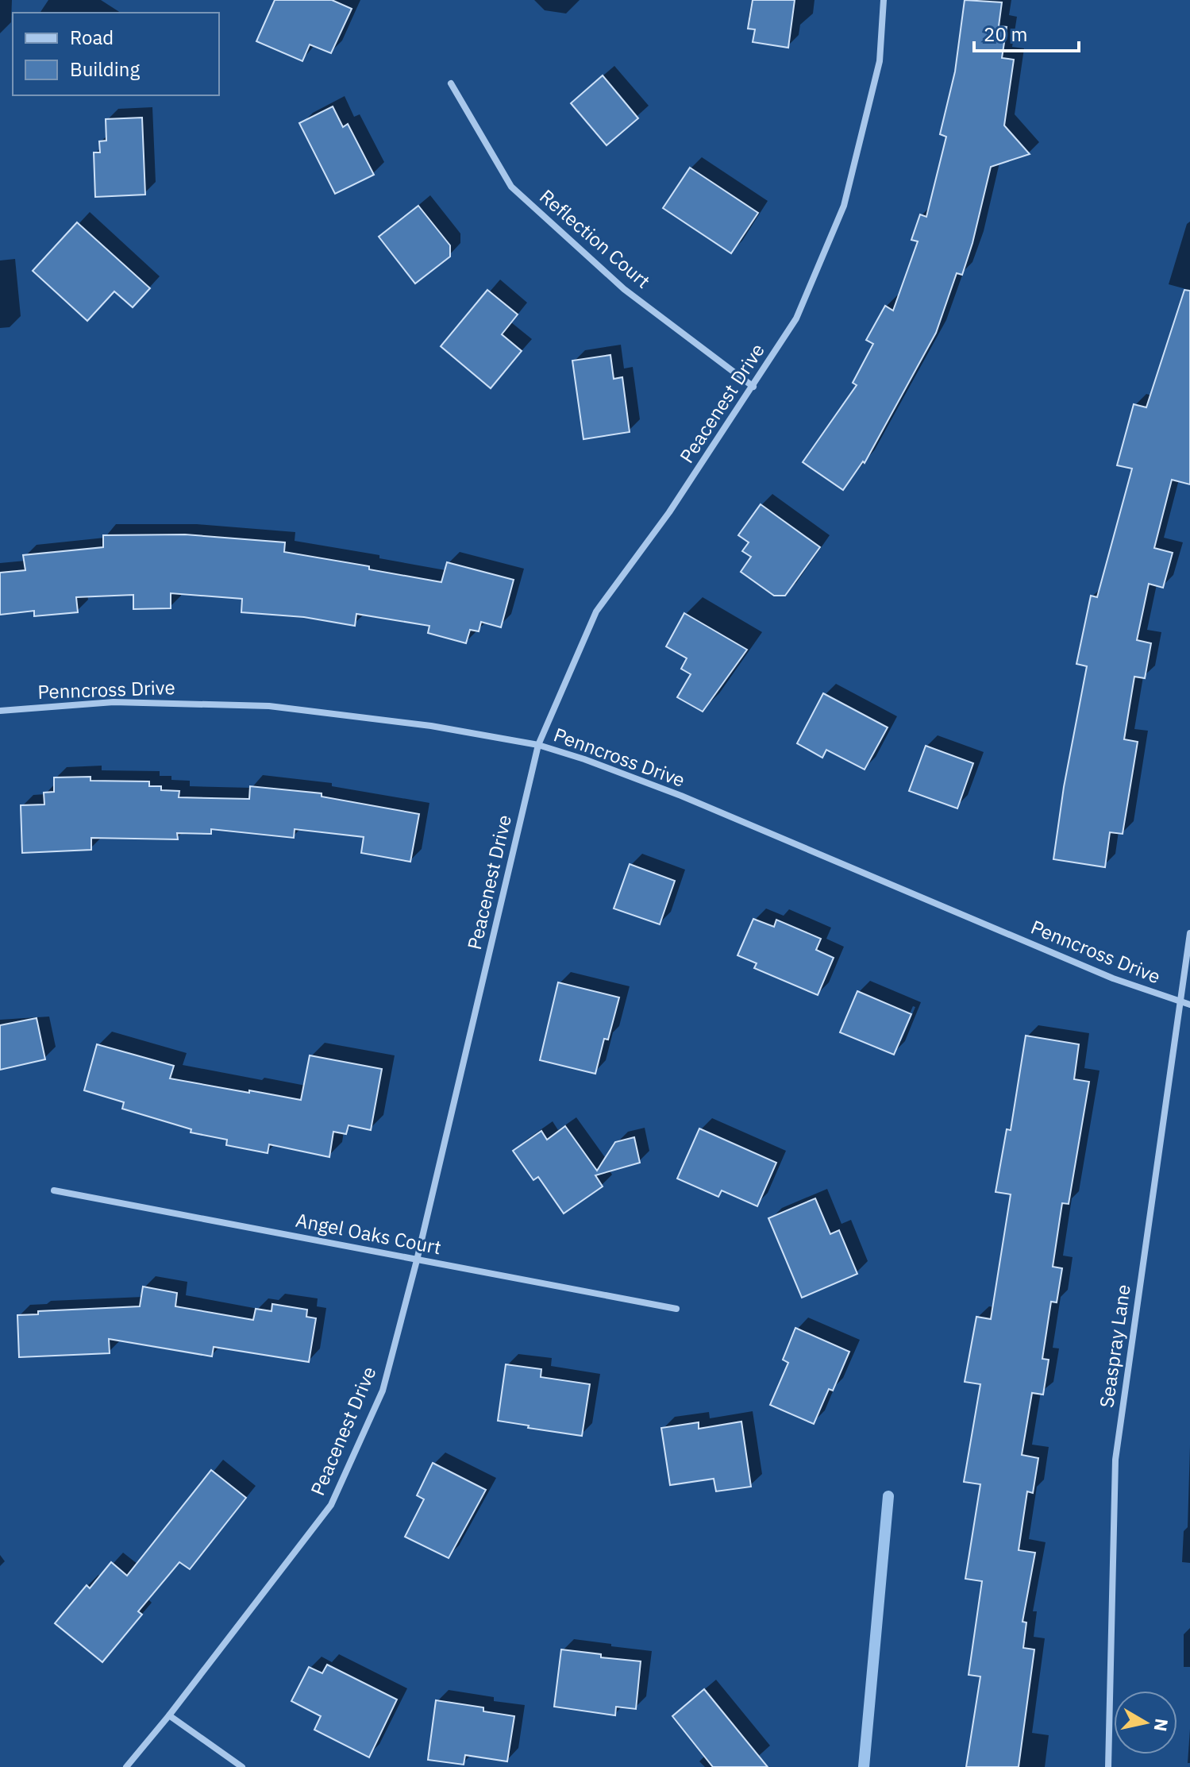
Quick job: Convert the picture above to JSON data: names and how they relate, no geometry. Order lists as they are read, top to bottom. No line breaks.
{"streets":{"street":["Reflection Court","Peacenest Drive","Penncross Drive","Angel Oaks Court","Seaspray Lane"]},"crossings":[["Reflection Court","Peacenest Drive"],["Peacenest Drive","Penncross Drive"],["Peacenest Drive","Angel Oaks Court"],["Penncross Drive","Seaspray Lane"]],"legend":["Road","Building"],"scale_bar":"20 m","north":"right"}
